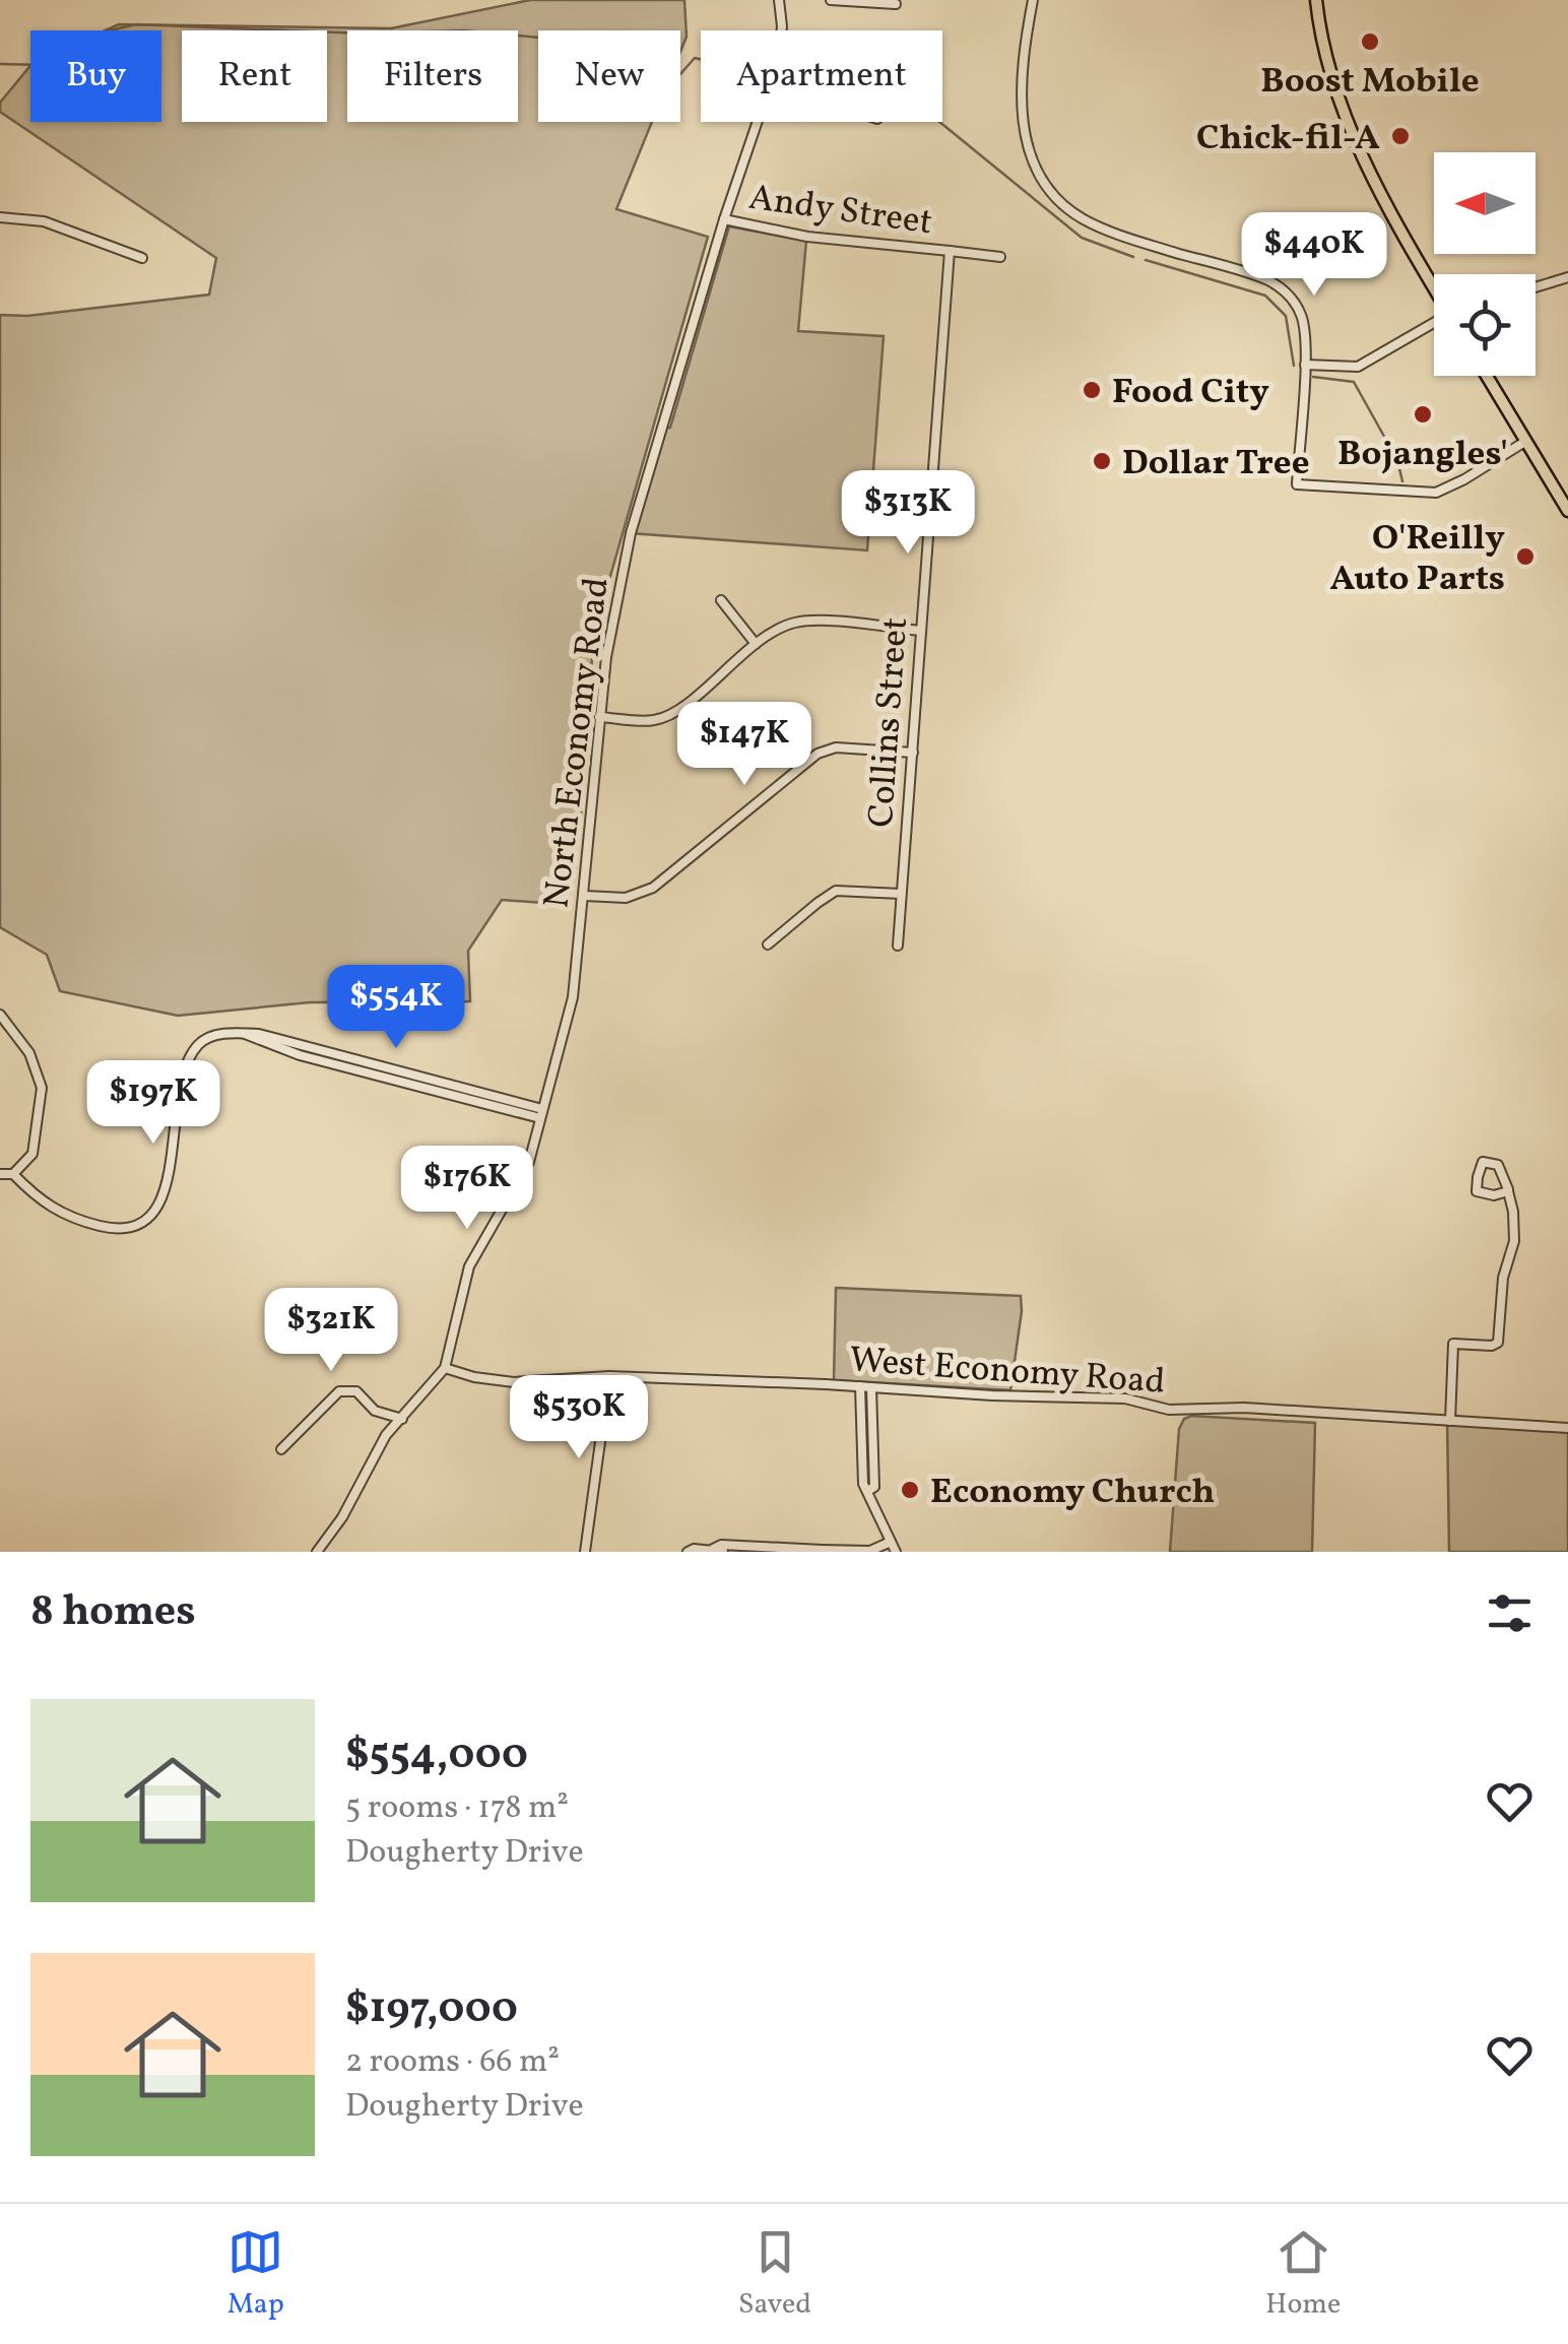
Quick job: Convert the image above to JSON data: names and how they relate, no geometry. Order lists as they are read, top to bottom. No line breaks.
{"streets":{"street":["Andy Street","Collins Street","North Economy Road","West Economy Road"]},"crossings":[["Andy Street","Collins Street"],["Andy Street","North Economy Road"],["North Economy Road","West Economy Road"]],"places":["Boost Mobile","Chick-fil-A","Food City","Bojangles'","Dollar Tree","O'Reilly Auto Parts","Economy Church"],"north":"left","page":{"chip":["Buy","Rent","Filters","New","Apartment"],"price":["$440K","$313K","$147K","$554K","$197K","$176K","$321K","$530K"],"heading":"8 homes","list":[{"name":"$554,000","note":"5 rooms · 178 m² · Dougherty Drive"},{"name":"$197,000","note":"2 rooms · 66 m² · Dougherty Drive"}],"tabs":["Map","Saved","Home"]}}
